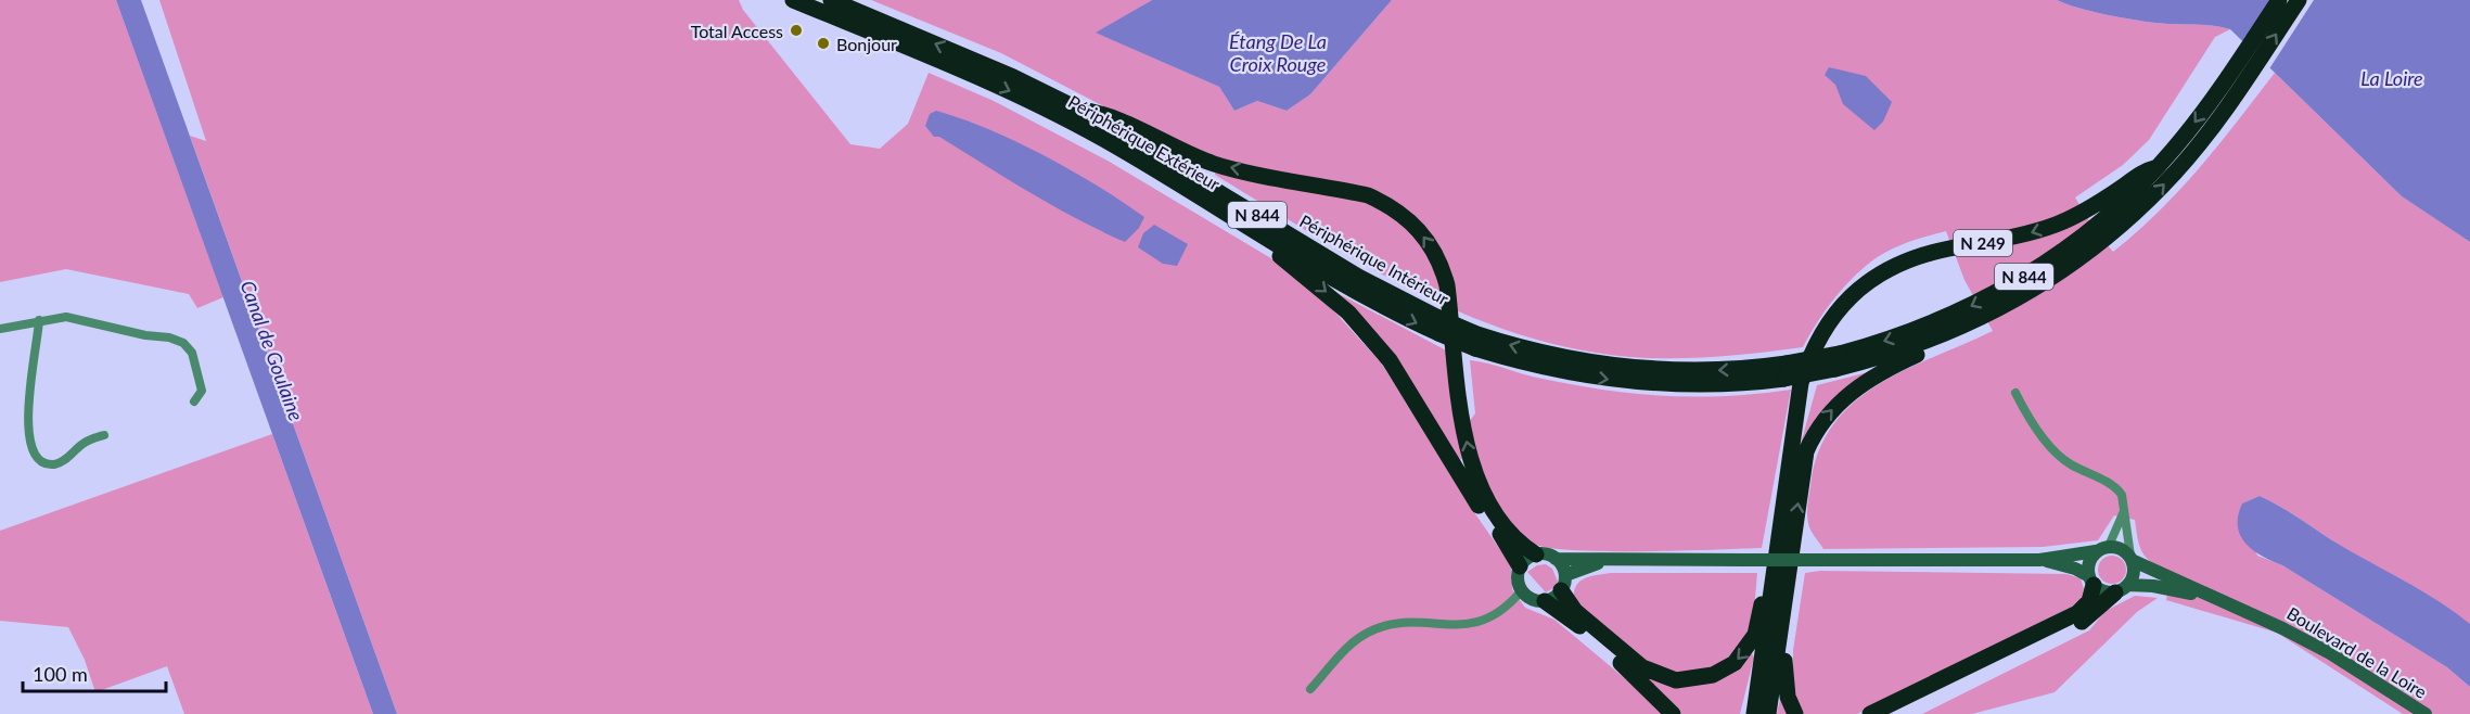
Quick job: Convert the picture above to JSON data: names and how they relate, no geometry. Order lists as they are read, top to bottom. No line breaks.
{"streets":{"highway":["Périphérique Extérieur","N 844","N 249","Périphérique Intérieur"],"main road":["Boulevard de la Loire"]},"crossings":[["Périphérique Extérieur","Périphérique Intérieur"],["N 844","N 249"],["N 844","Périphérique Intérieur"]],"water":["Étang De La Croix Rouge","La Loire","Canal de Goulaine"],"places":["Total Access","Bonjour"],"scale_bar":"100 m"}
